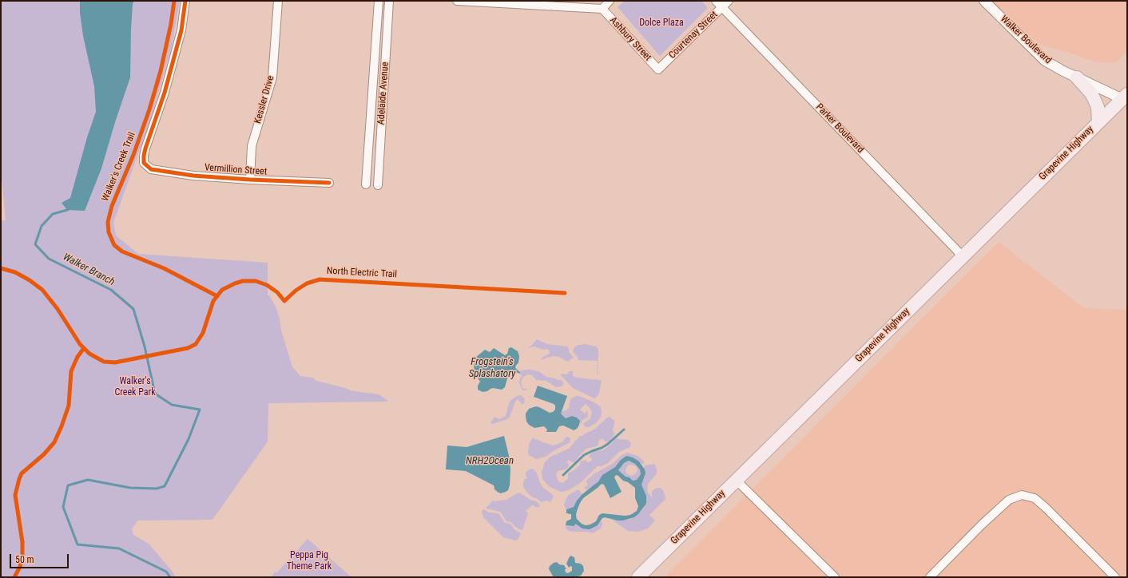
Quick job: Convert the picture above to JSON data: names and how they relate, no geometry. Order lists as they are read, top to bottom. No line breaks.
{"streets":{"main road":["Grapevine Highway"],"street":["Courtenay Street","Ashbury Street","Walker Boulevard","Adelaide Avenue","Kessler Drive","Parker Boulevard","Vermillion Street"],"cycle path":["Walker's Creek Trail","North Electric Trail"]},"crossings":[["Courtenay Street","Ashbury Street"],["Courtenay Street","Parker Boulevard"],["Walker Boulevard","Grapevine Highway"],["Kessler Drive","Vermillion Street"],["Parker Boulevard","Grapevine Highway"]],"water":["Walker Branch","Frogstein's Splashatory","NRH2Ocean"],"parks":["Dolce Plaza","Walker's Creek Park","Peppa Pig Theme Park"],"scale_bar":"50 m"}
